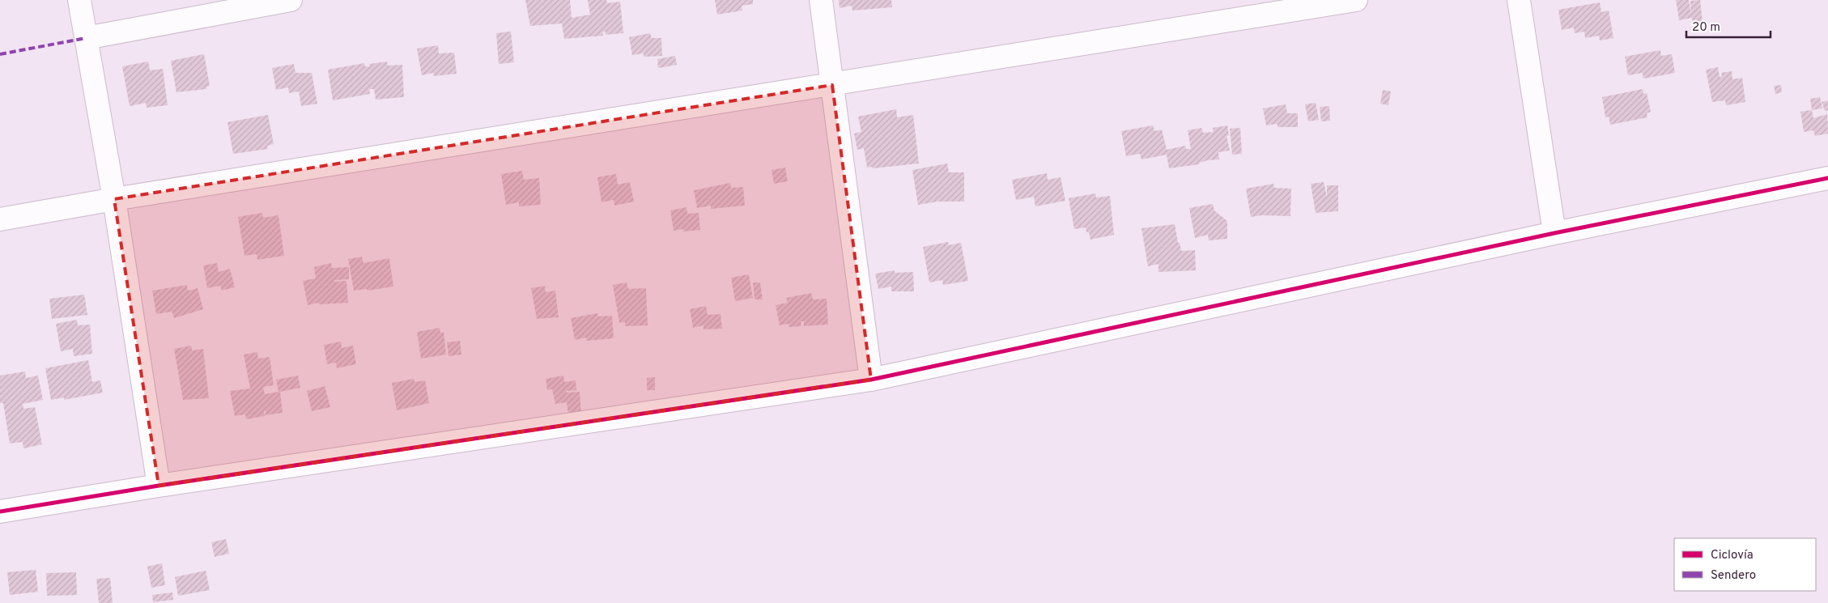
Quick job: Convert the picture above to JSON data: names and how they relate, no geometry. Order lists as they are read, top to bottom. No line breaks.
{"legend":["Ciclovía","Sendero"],"scale_bar":"20 m"}
